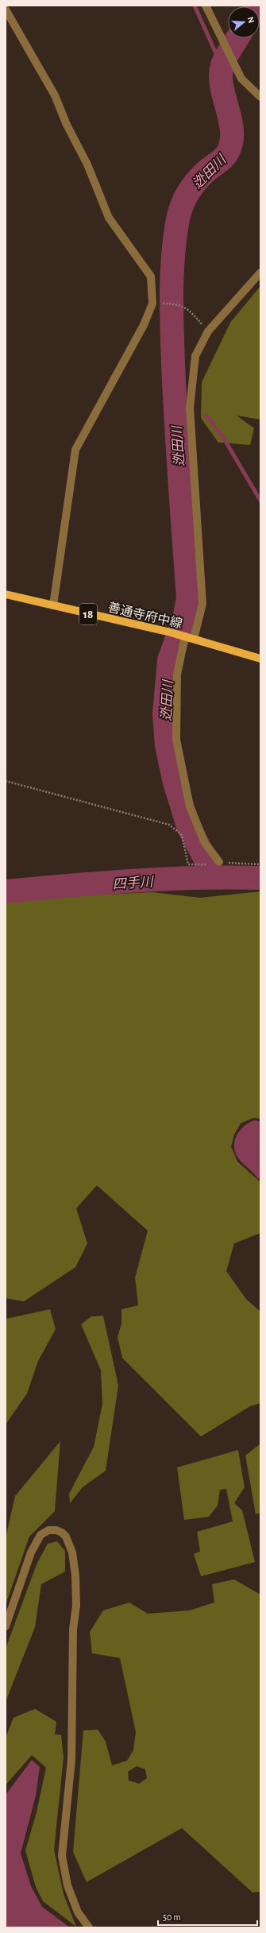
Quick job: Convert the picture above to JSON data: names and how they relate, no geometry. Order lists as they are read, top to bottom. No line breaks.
{"streets":{"main road":["18","善通寺府中線"]},"water":["迯田川","四手川"],"scale_bar":"50 m","north":"right"}
